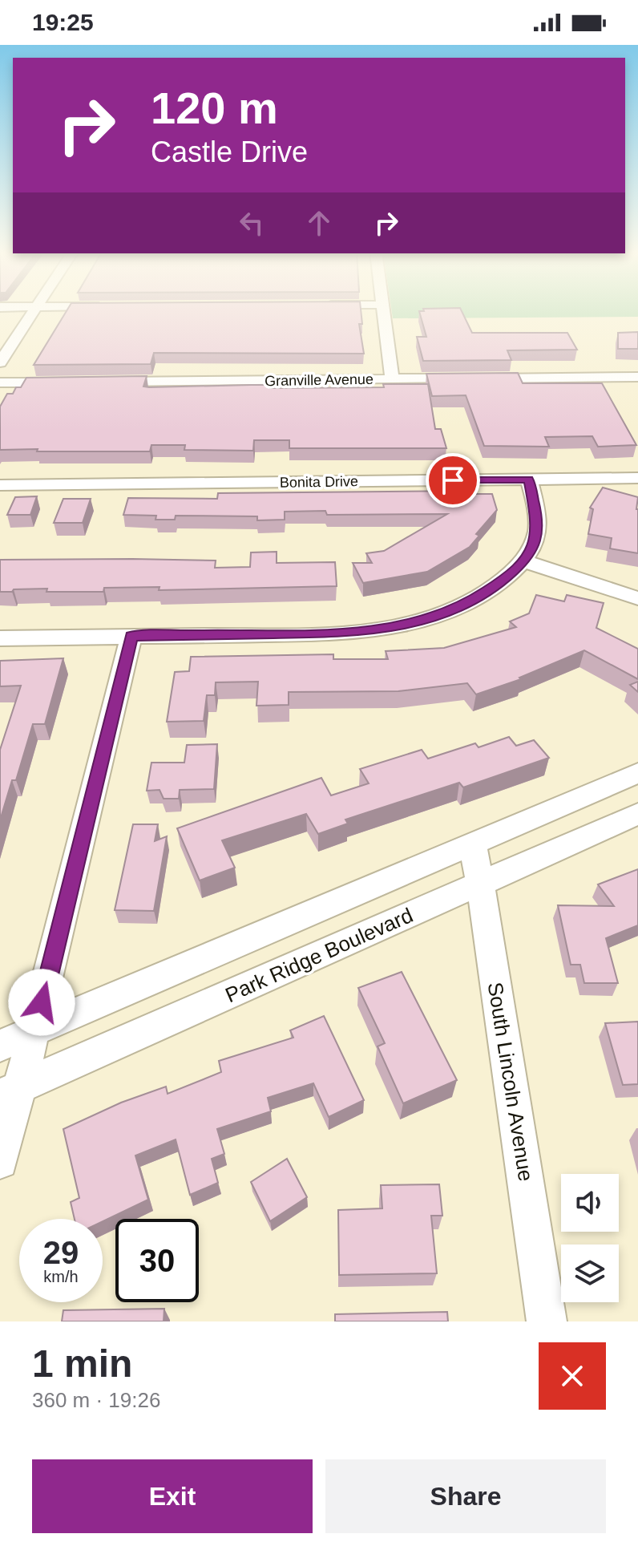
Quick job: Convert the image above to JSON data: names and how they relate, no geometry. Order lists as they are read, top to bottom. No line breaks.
{"streets":{"street":["Granville Avenue","Bonita Drive","Park Ridge Boulevard","South Lincoln Avenue"]},"crossings":[["Park Ridge Boulevard","South Lincoln Avenue"]],"page":{"status":"19:25","turn":["120 m","Castle Drive"],"speed":"29 km/h","limit":"30","heading":["1 min","360 m · 19:26"],"buttons":["Exit","Share"]}}
